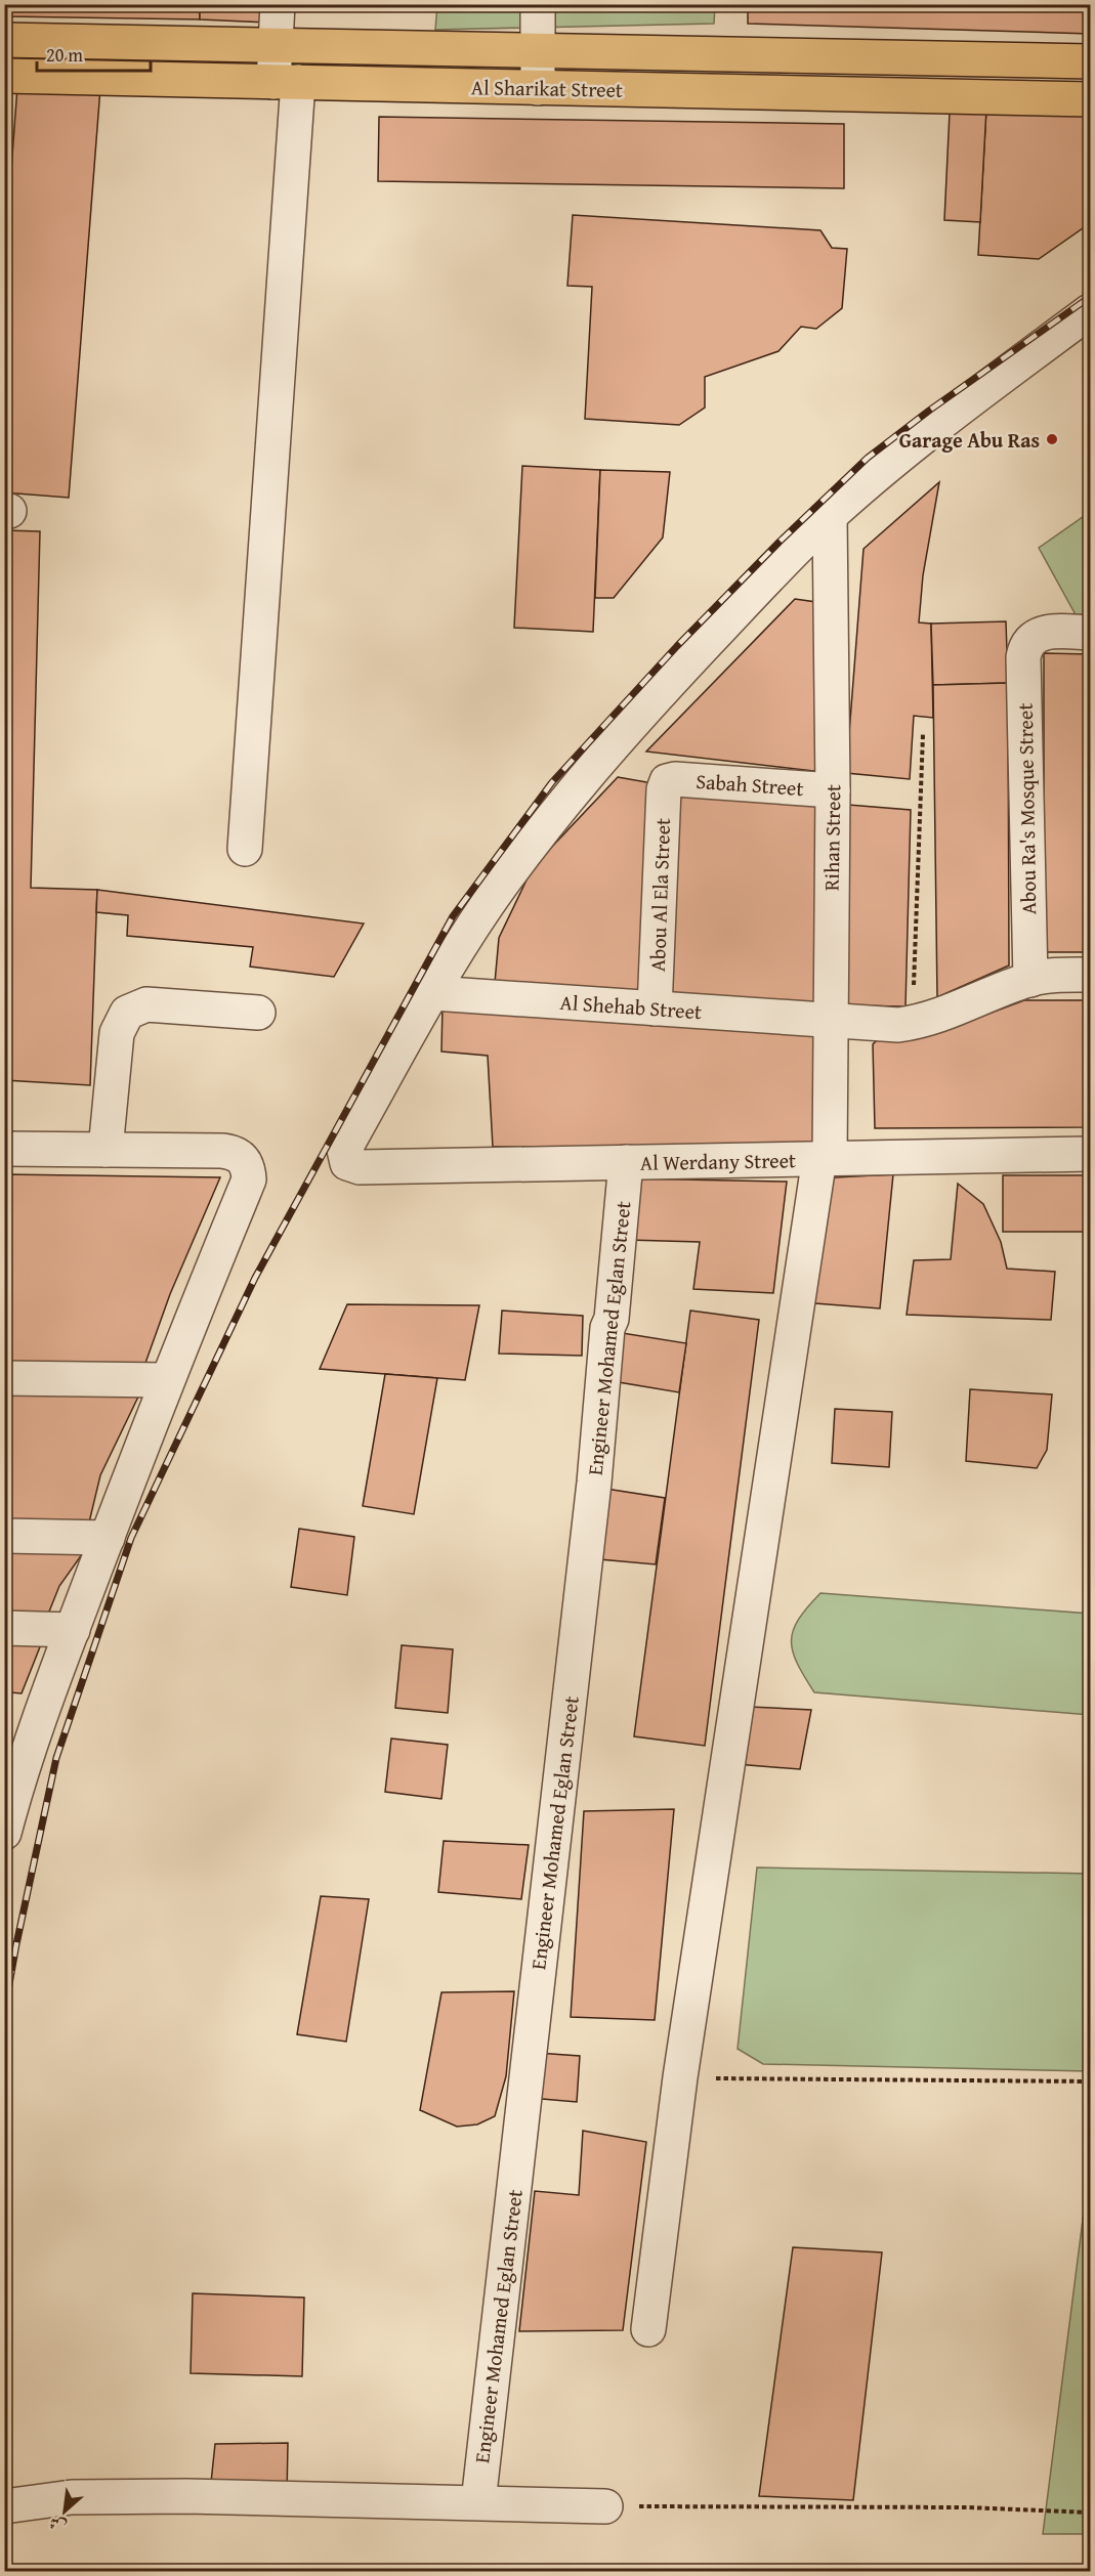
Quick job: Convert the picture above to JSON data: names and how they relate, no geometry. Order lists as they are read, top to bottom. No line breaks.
{"streets":{"main road":["Al Sharikat Street"],"street":["Sabah Street","Abou Ra's Mosque Street","Rihan Street","Abou Al Ela Street","Al Shehab Street","Al Werdany Street","Engineer Mohamed Eglan Street"]},"crossings":[["Sabah Street","Rihan Street"],["Sabah Street","Abou Al Ela Street"],["Abou Ra's Mosque Street","Al Shehab Street"],["Rihan Street","Al Shehab Street"],["Rihan Street","Al Werdany Street"],["Abou Al Ela Street","Al Shehab Street"],["Al Shehab Street","Al Werdany Street"],["Al Werdany Street","Engineer Mohamed Eglan Street"]],"places":["Garage Abu Ras"],"scale_bar":"20 m","north":"bottom left"}
